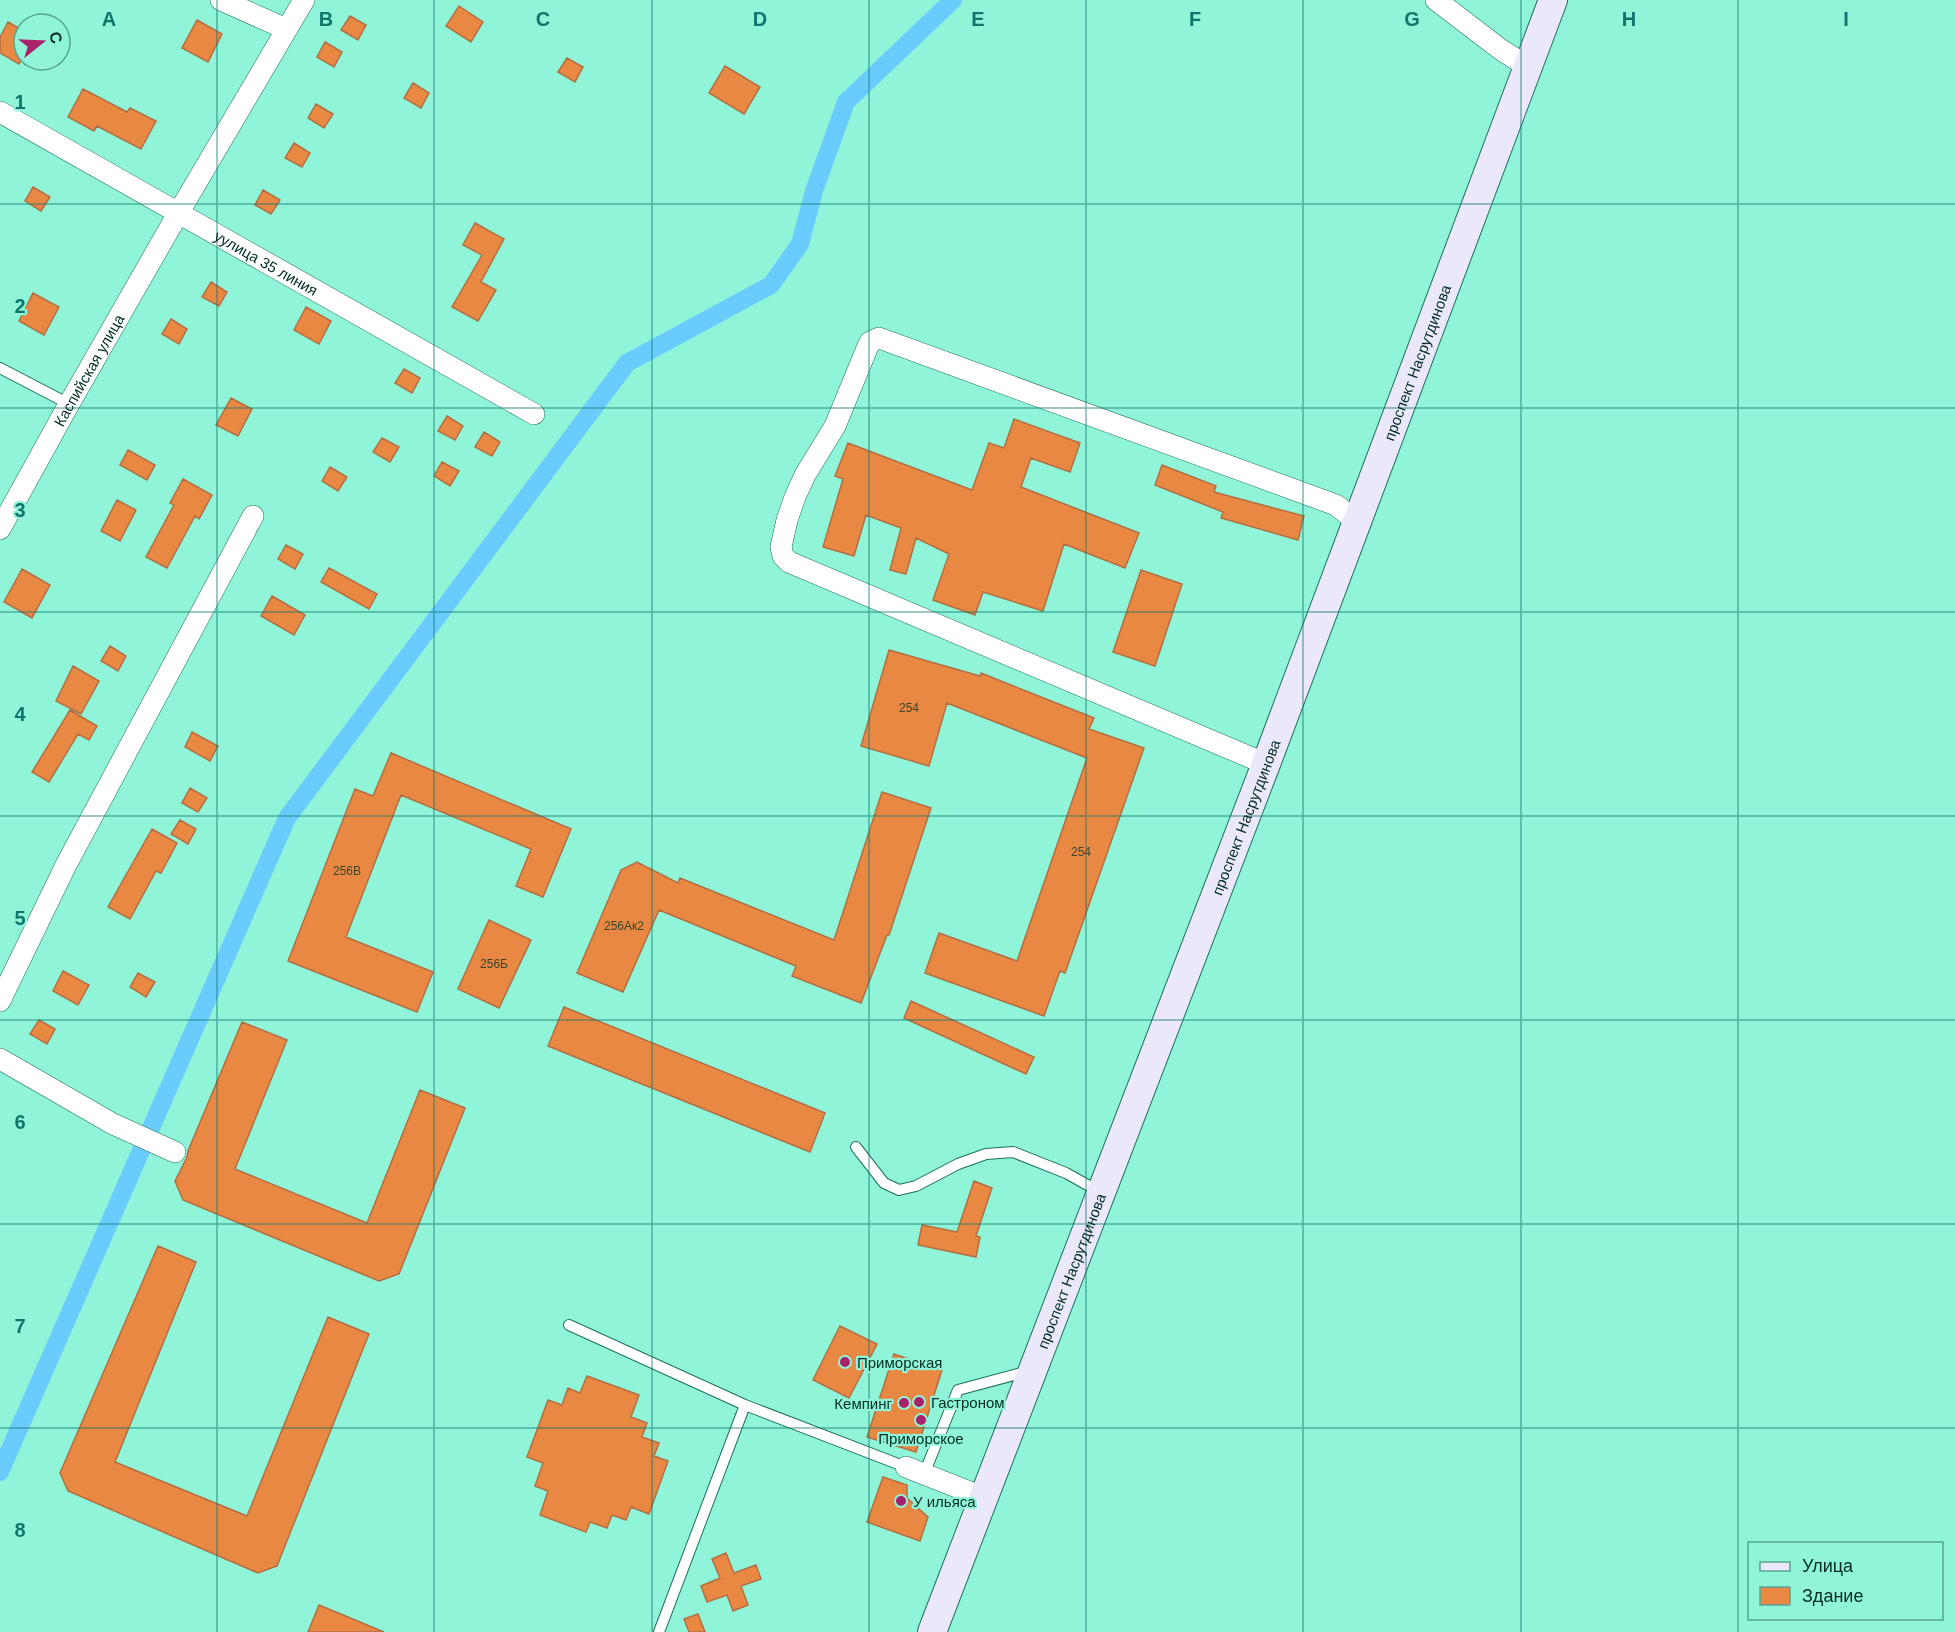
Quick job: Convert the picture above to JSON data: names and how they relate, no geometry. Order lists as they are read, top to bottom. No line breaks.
{"streets":{"main road":["проспект Насрутдинова"],"street":["уулица 35 линия","Каспийская улица"]},"crossings":[["уулица 35 линия","Каспийская улица"]],"places":["Приморская","Гастроном","Кемпинг","Приморское","У ильяса"],"house_numbers":["254","254","256В","256Ак2","256Б"],"legend":["Улица","Здание"],"north":"right","grid":{"columns":["A","B","C","D","E","F","G","H","I"],"rows":["1","2","3","4","5","6","7","8"]}}
